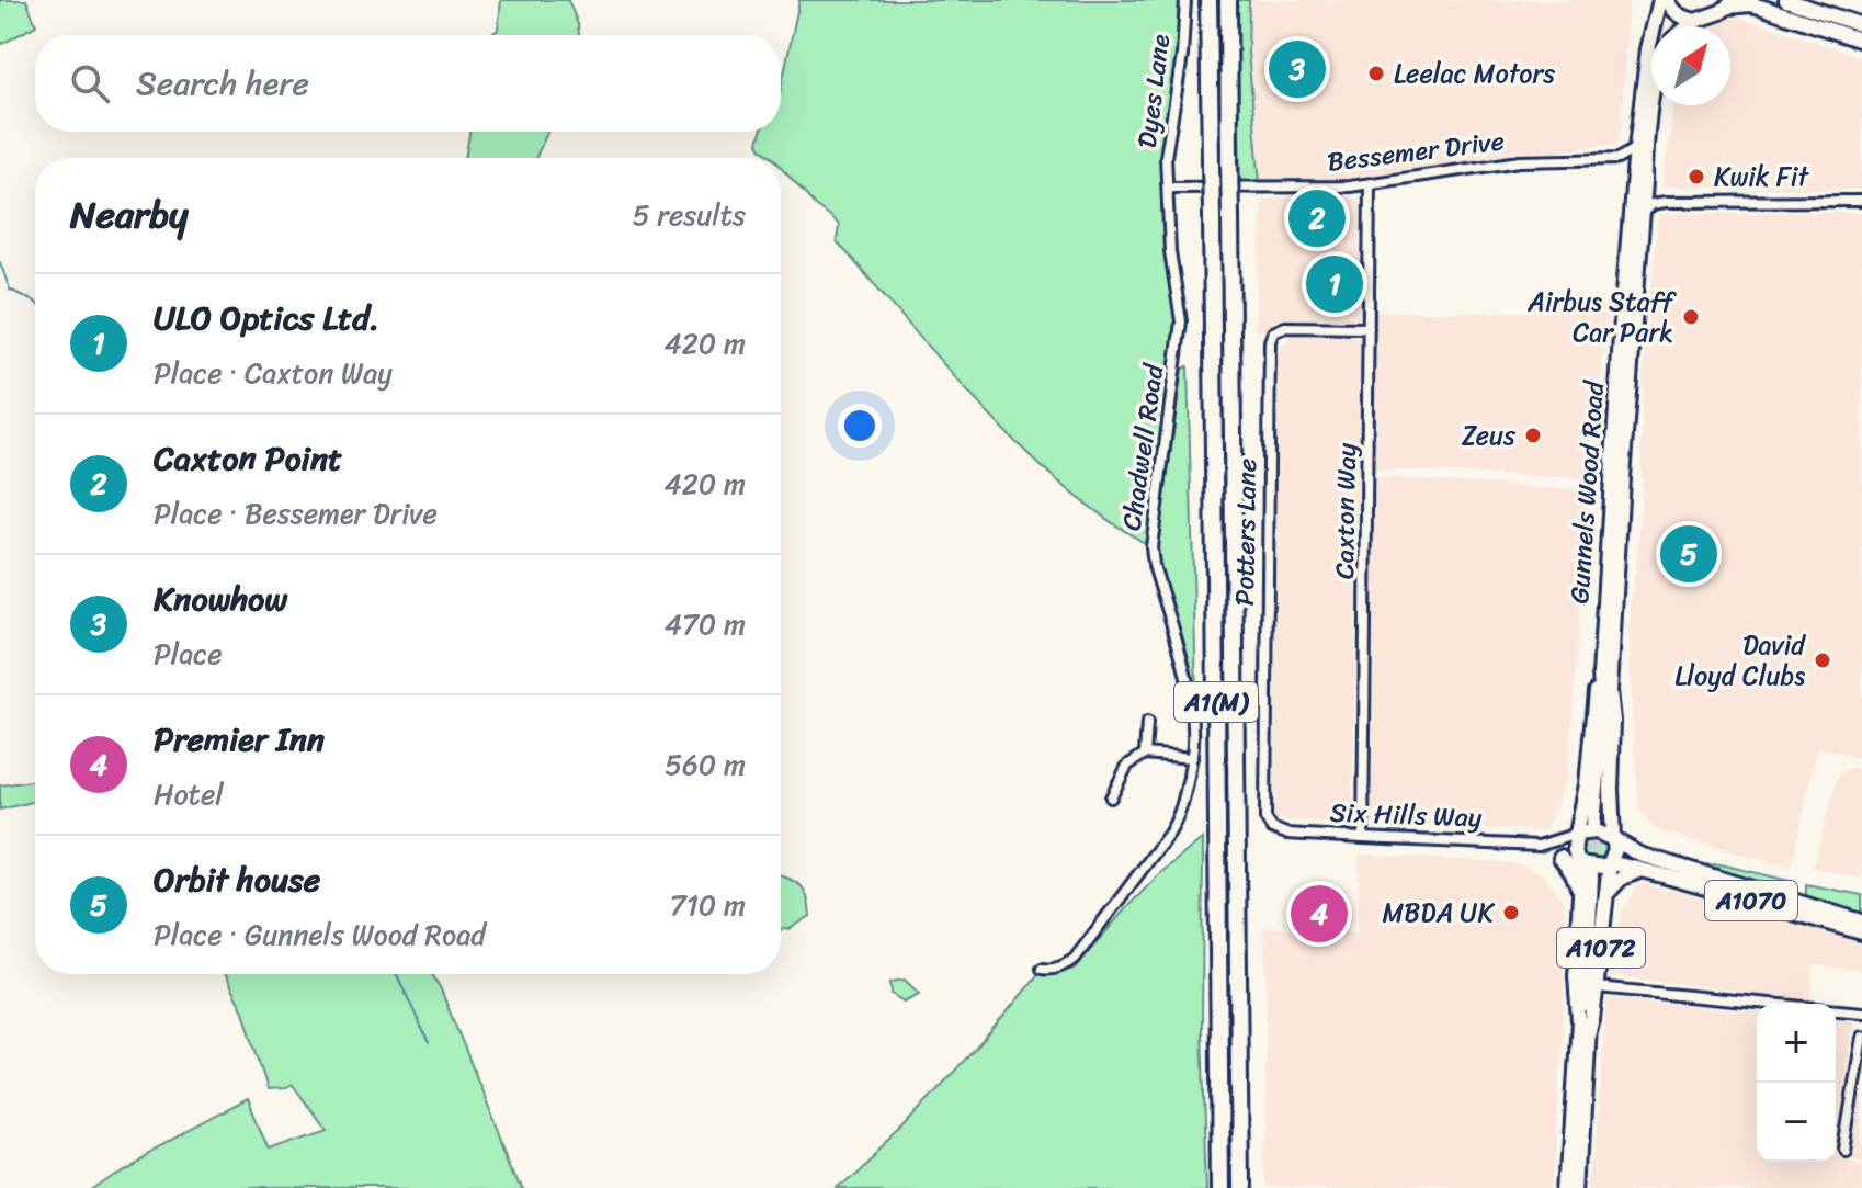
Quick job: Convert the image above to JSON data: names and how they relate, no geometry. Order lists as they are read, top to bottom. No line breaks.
{"streets":{"highway":["A1(M)"],"main road":["Gunnels Wood Road","A1070","A1072"],"street":["Dyes Lane","Bessemer Drive","Chadwell Road","Caxton Way","Potters Lane","Six Hills Way"]},"crossings":[["Dyes Lane","Bessemer Drive"],["Dyes Lane","Chadwell Road"],["Bessemer Drive","Chadwell Road"],["Bessemer Drive","Gunnels Wood Road"],["Bessemer Drive","Caxton Way"],["Gunnels Wood Road","Six Hills Way"],["Gunnels Wood Road","A1070"],["Caxton Way","Potters Lane"],["Caxton Way","Six Hills Way"],["Potters Lane","Six Hills Way"],["Six Hills Way","A1070"]],"places":["Leelac Motors","Kwik Fit","Airbus Staff Car Park","Zeus","David Lloyd Clubs","MBDA UK"],"north":"top right","page":{"search":"Search here","pins":["3","2","1","5","4"],"heading":["Nearby","5 results"],"list":[{"mark":"1","name":"ULO Optics Ltd.","note":"Place · Caxton Way","value":"420 m"},{"mark":"2","name":"Caxton Point","note":"Place · Bessemer Drive","value":"420 m"},{"mark":"3","name":"Knowhow","note":"Place","value":"470 m"},{"mark":"4","name":"Premier Inn","note":"Hotel","value":"560 m"},{"mark":"5","name":"Orbit house","note":"Place · Gunnels Wood Road","value":"710 m"}],"map_buttons":["+","−"]}}
